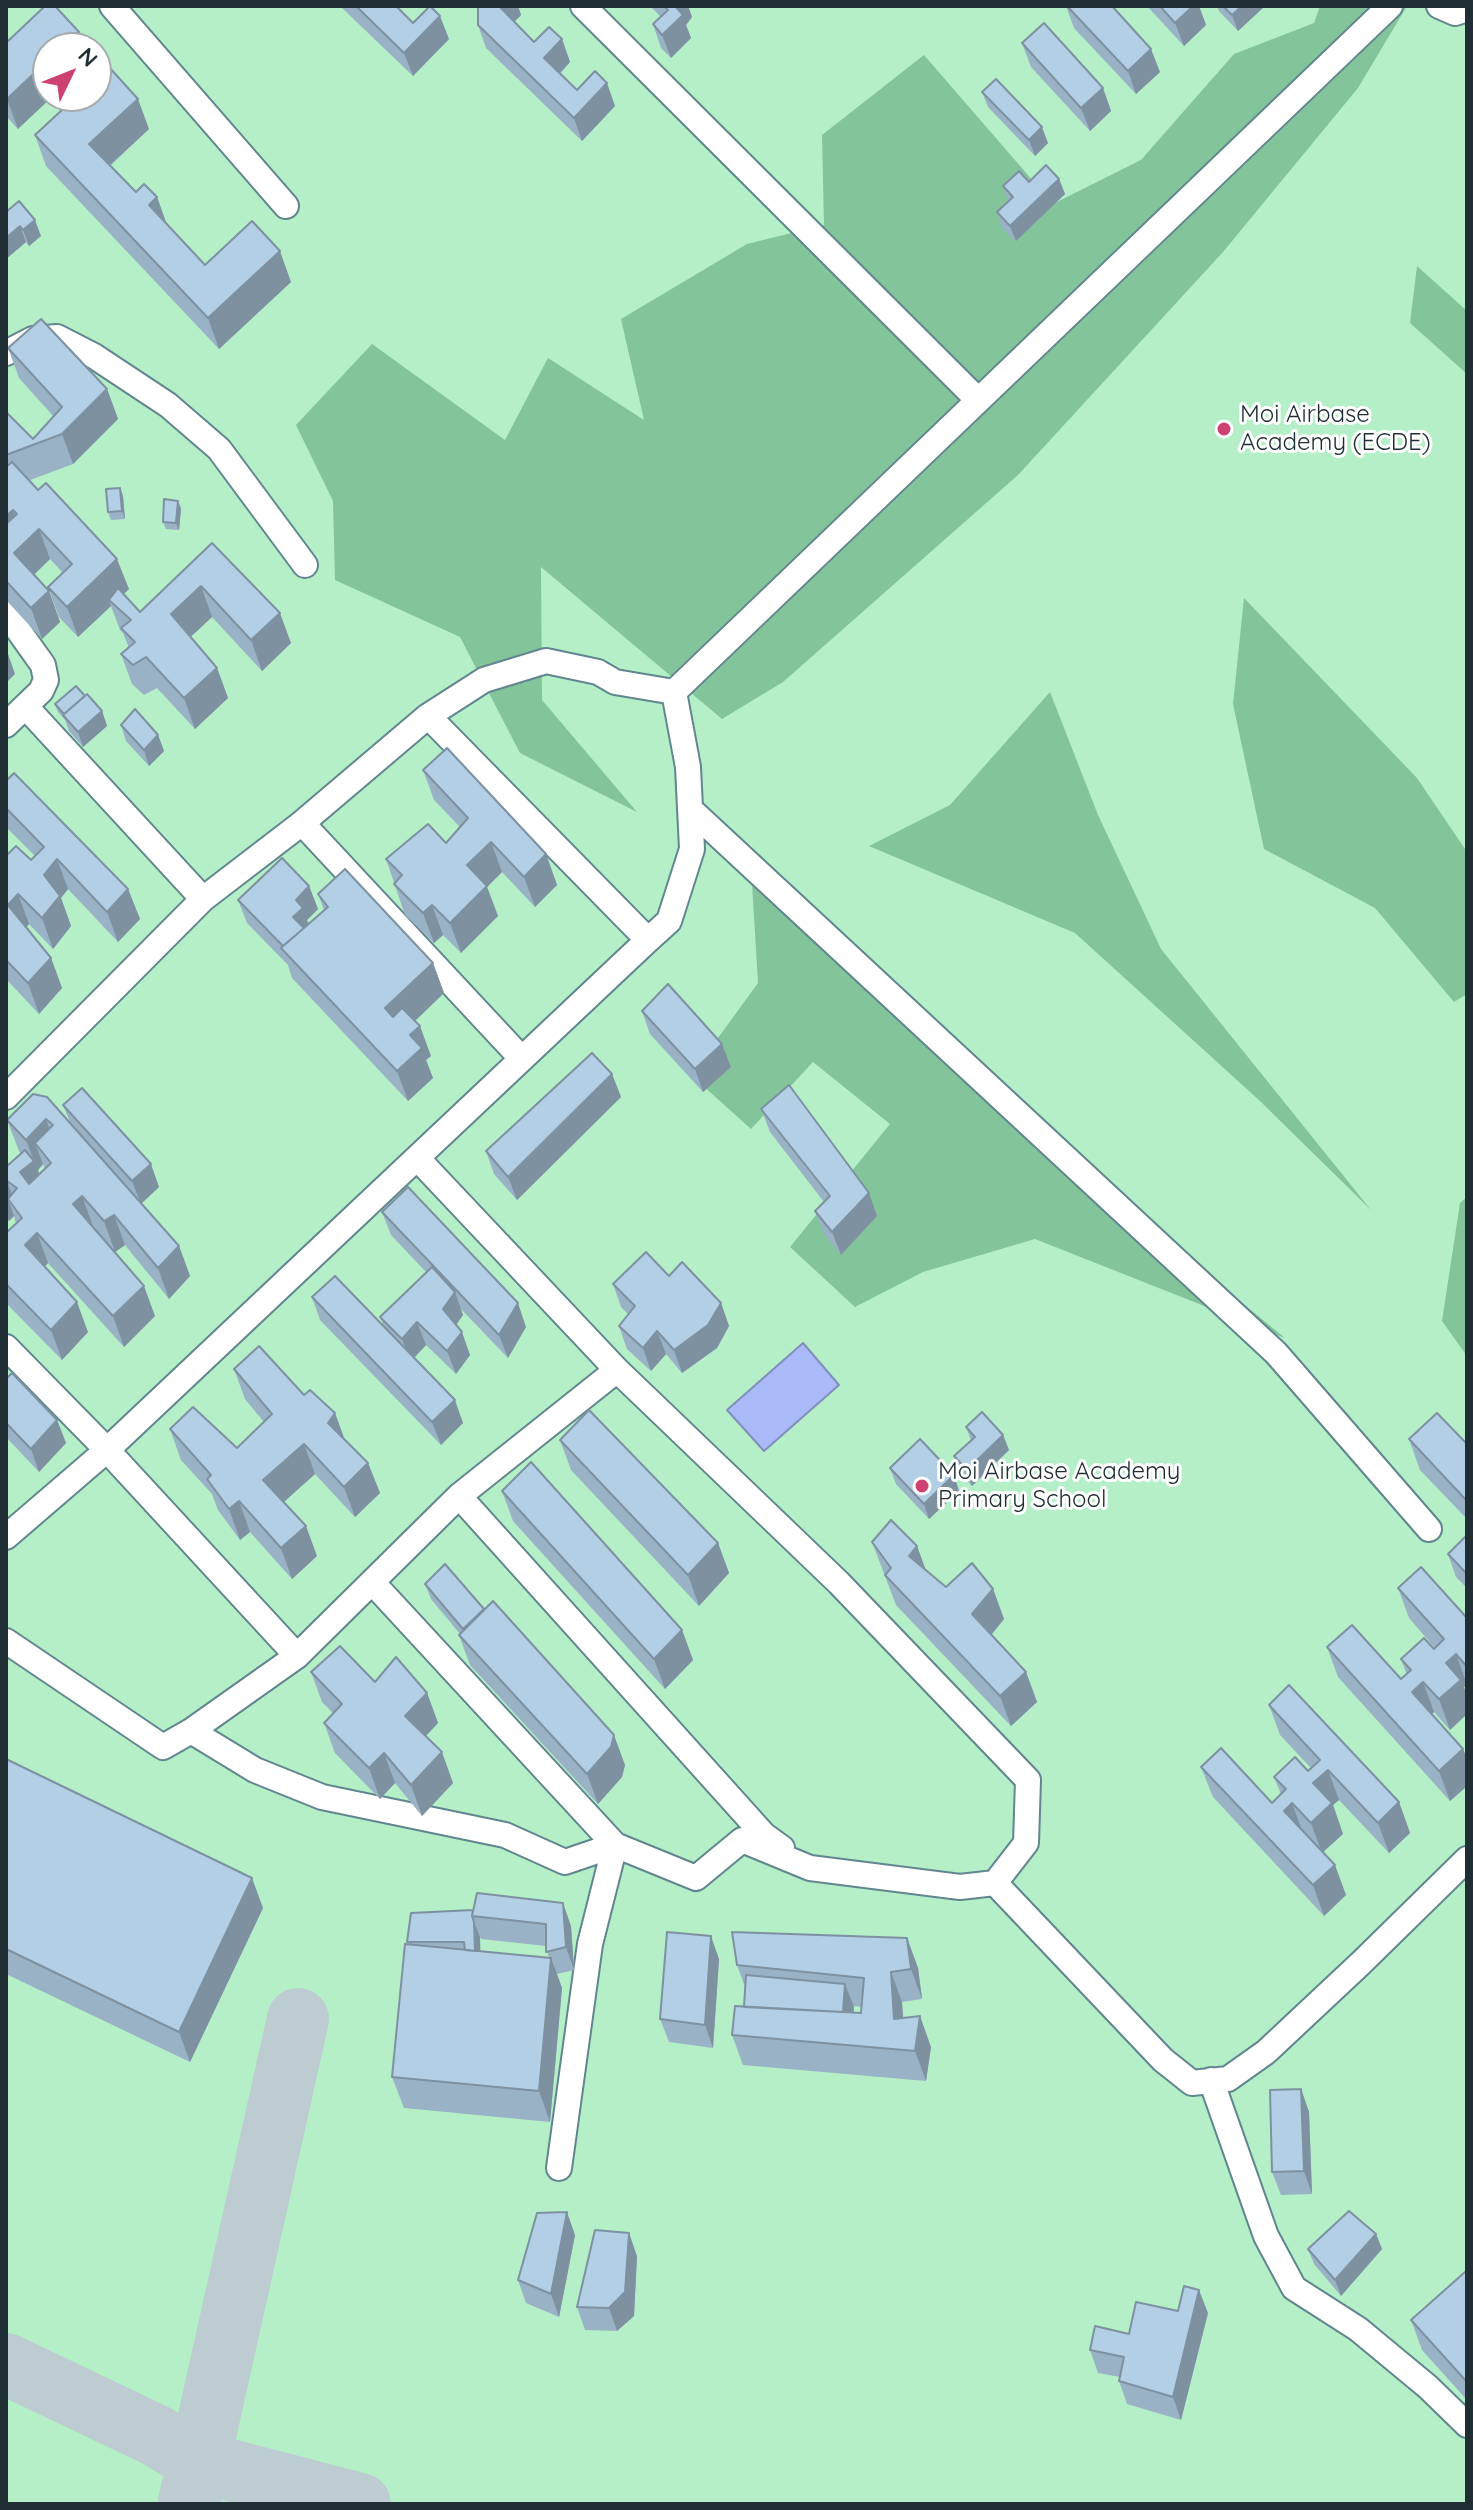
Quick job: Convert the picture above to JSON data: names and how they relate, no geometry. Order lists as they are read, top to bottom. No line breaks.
{"places":["Moi Airbase Academy (ECDE)","Moi Airbase Academy Primary School"],"north":"top right"}
